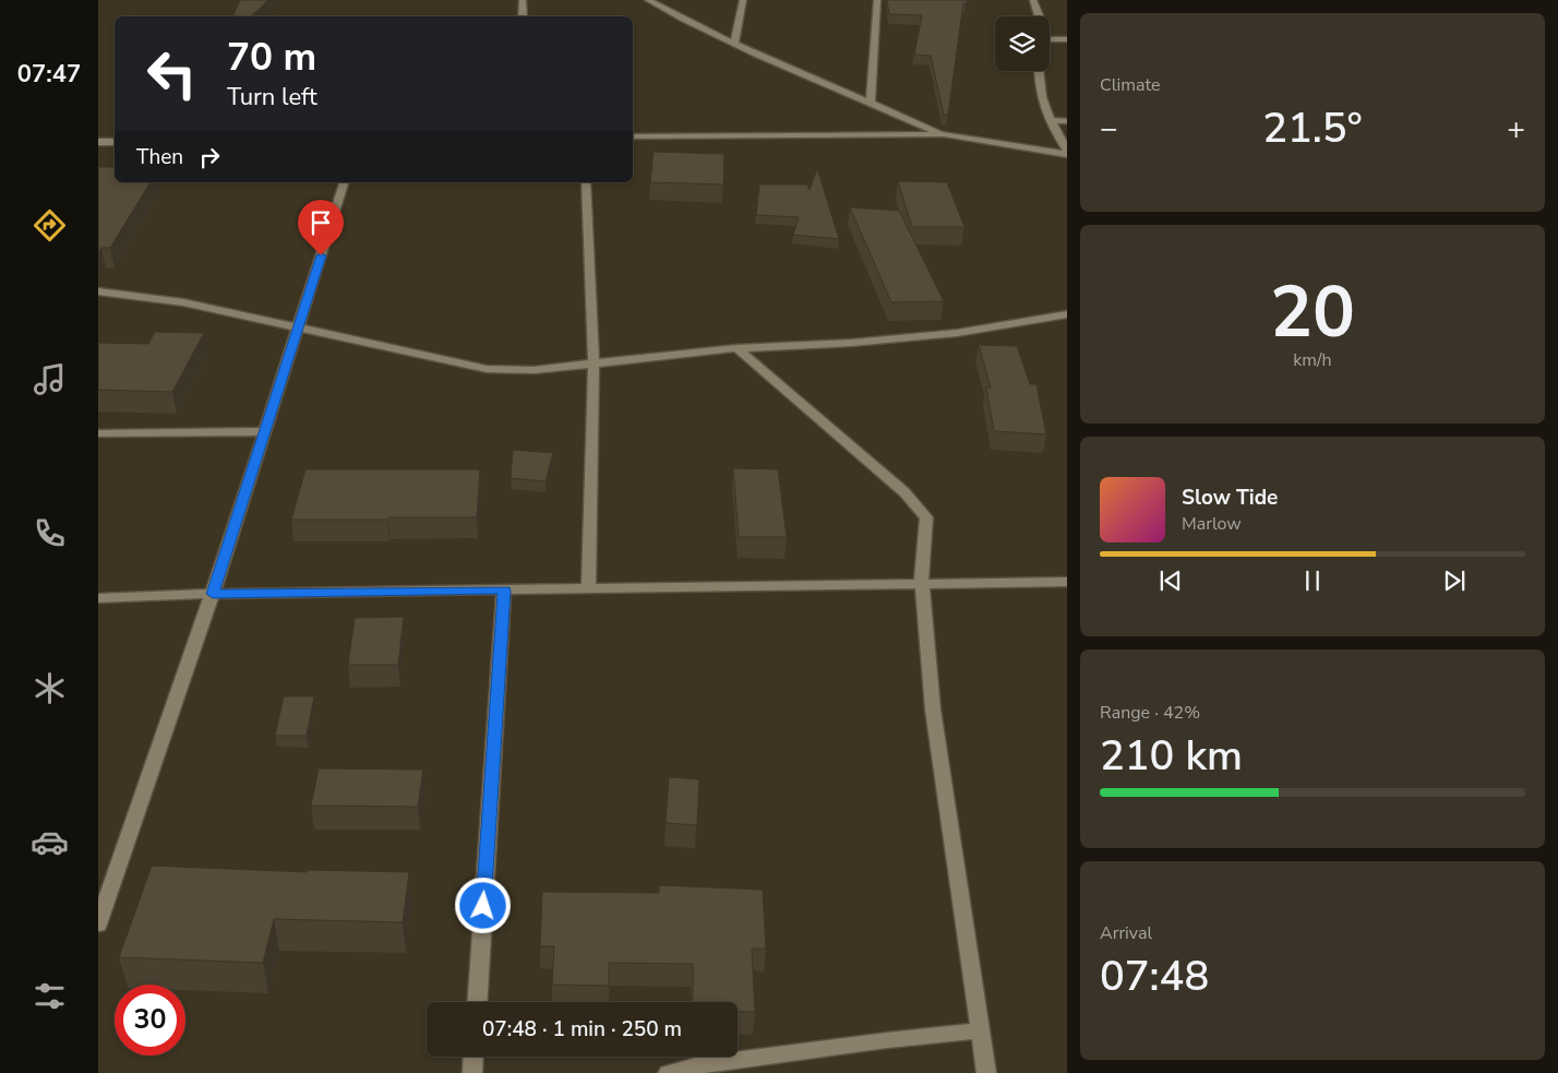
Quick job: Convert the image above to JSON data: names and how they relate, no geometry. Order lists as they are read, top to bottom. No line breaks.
{"page":{"tabs":"07:47","tile":["Climate",["20","km/h"],["Range · 42%","210 km"],["Arrival","07:48"]],"turn":["70 m","Turn left"],"heat":["−","21.5°","+"],"then":"Then","song":["Slow Tide","Marlow"],"limit":"30","trip":"07:48 · 1 min · 250 m"}}
